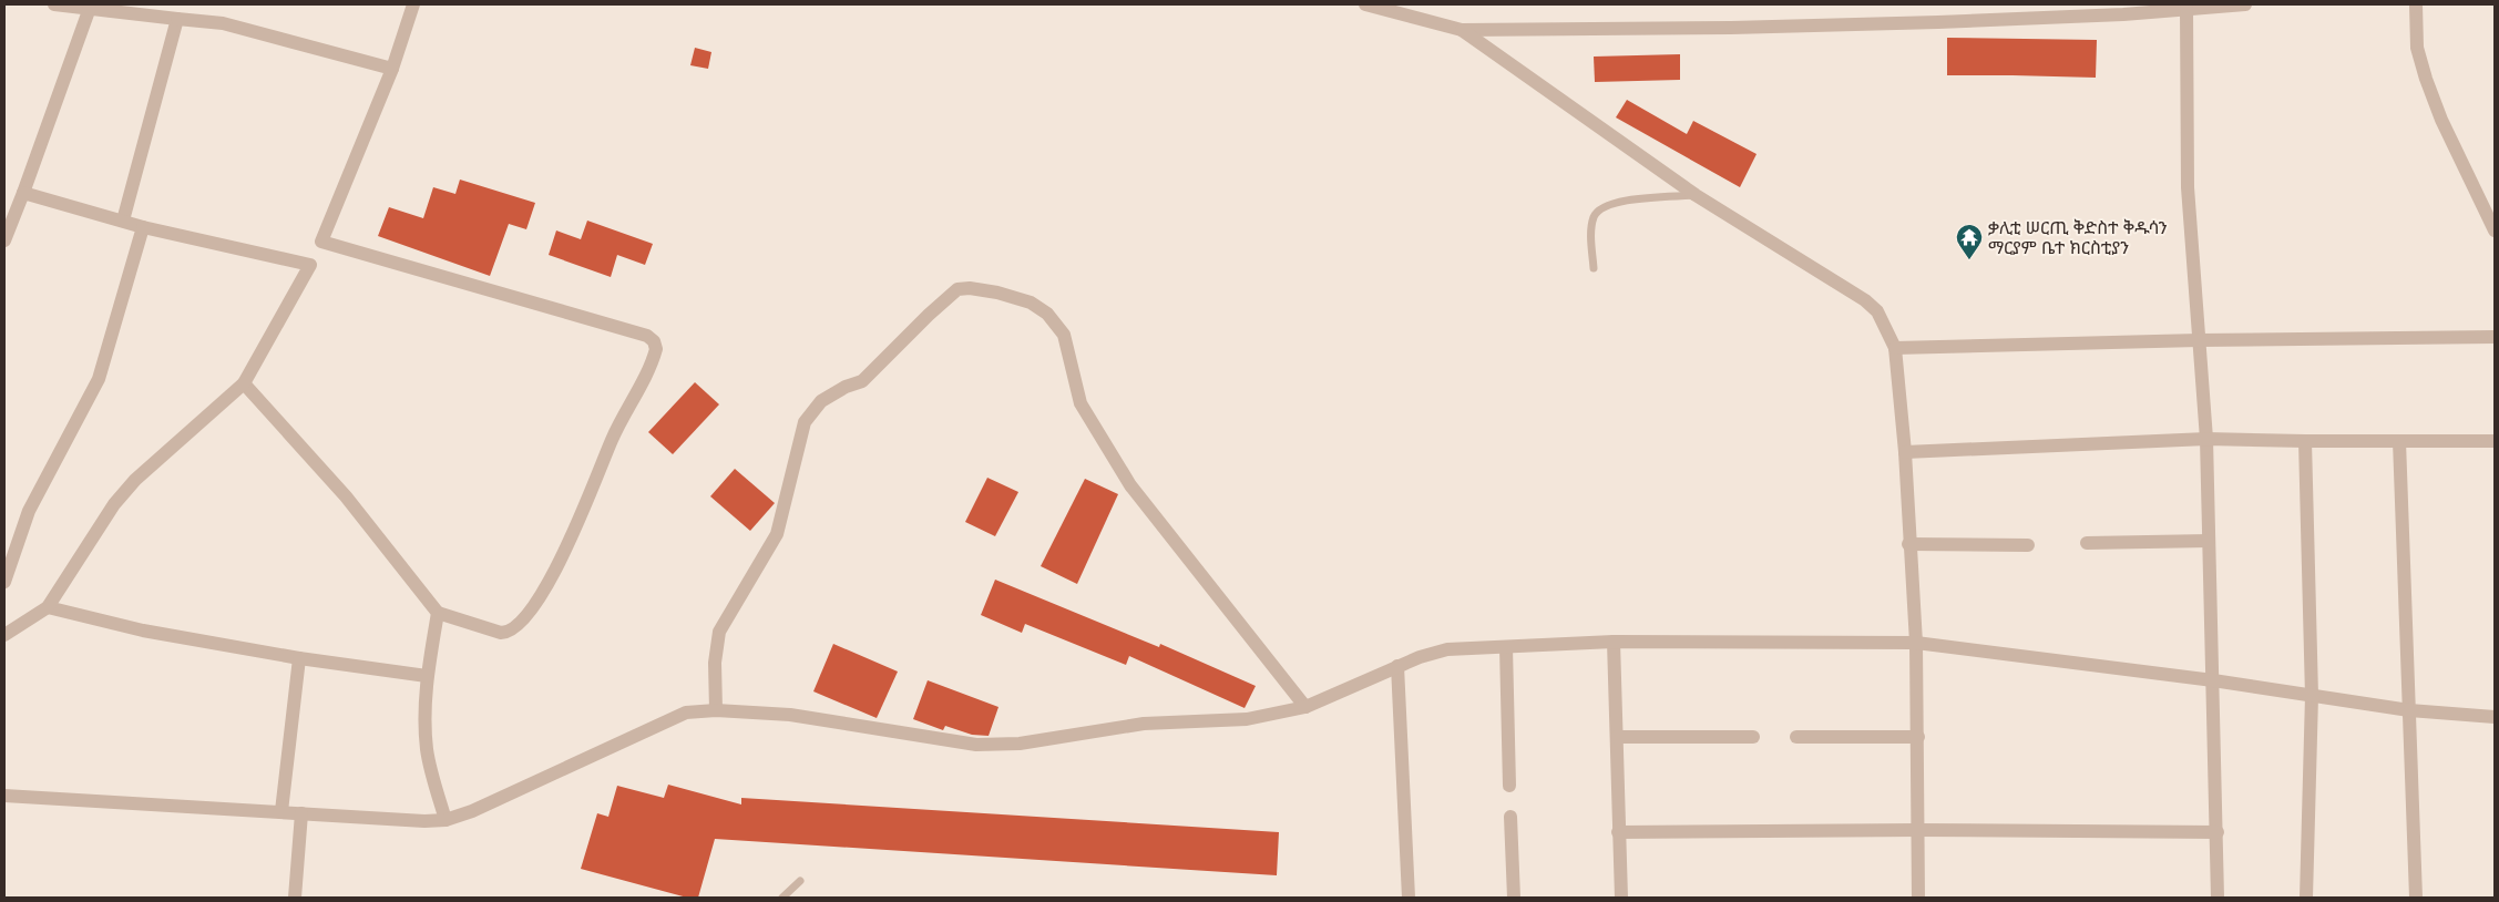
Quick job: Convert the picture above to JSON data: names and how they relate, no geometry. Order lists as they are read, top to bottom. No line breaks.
{"places":{"temple":["ቃሊቲ ሠርጢ ቅድስተ ቅዱሳን ማርያም ቤተ ክርስቲያን"]}}
